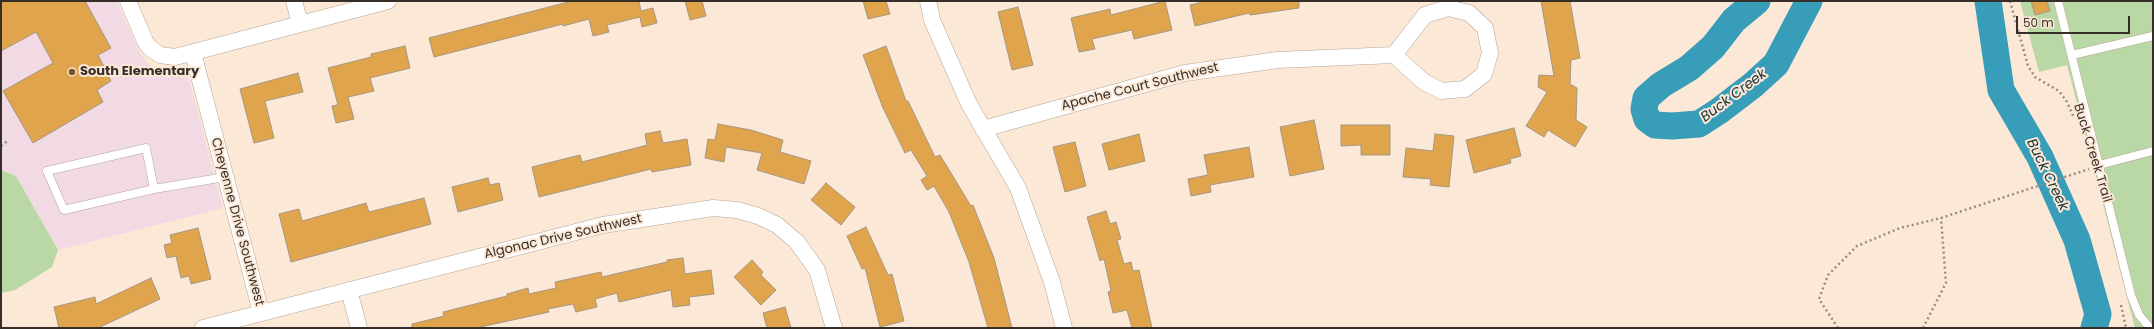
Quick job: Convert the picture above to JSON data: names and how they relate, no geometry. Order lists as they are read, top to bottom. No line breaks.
{"streets":{"street":["Apache Court Southwest","Cheyenne Drive Southwest","Algonac Drive Southwest"],"path":["Buck Creek Trail"]},"crossings":[["Cheyenne Drive Southwest","Algonac Drive Southwest"]],"water":["Buck Creek"],"places":["South Elementary"],"scale_bar":"50 m"}
